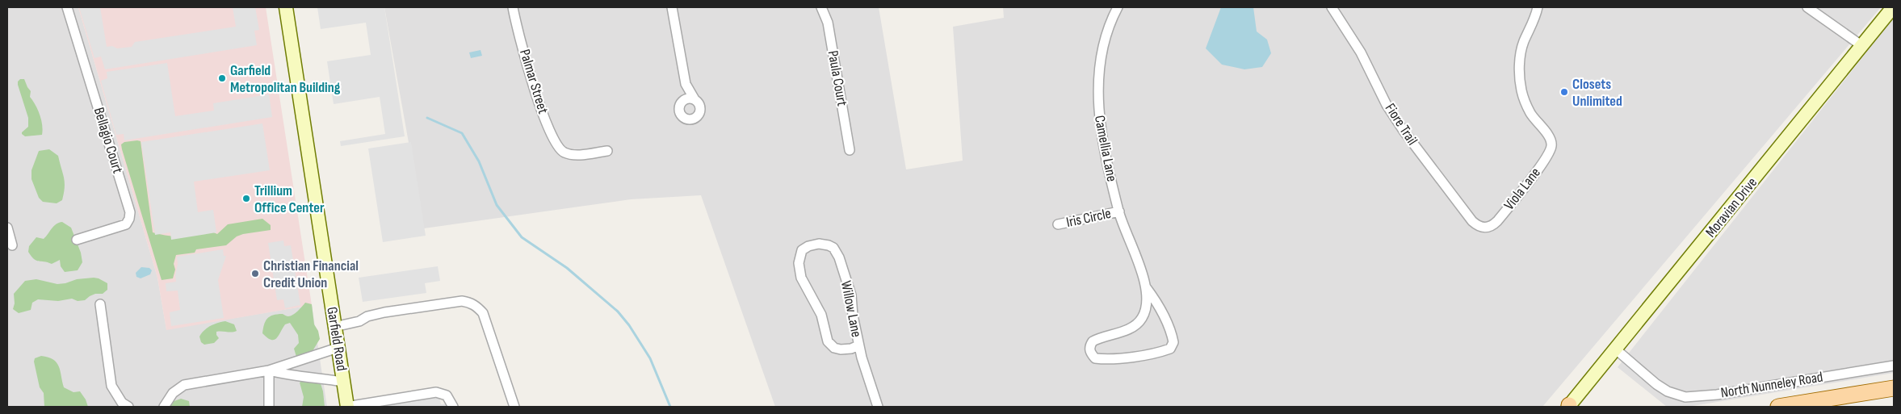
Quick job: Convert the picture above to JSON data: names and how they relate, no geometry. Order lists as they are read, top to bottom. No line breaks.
{"streets":{"street":["Paula Court","Palmar Street","Fiore Trail","Bellagio Court","Camellia Lane","Viola Lane","Moravian Drive","Iris Circle","Willow Lane","Garfield Road","North Nunneley Road"]},"crossings":[["Fiore Trail","Viola Lane"],["Camellia Lane","Iris Circle"],["Moravian Drive","North Nunneley Road"]],"places":["Garfield Metropolitan Building","Closets Unlimited","Trillium Office Center","Christian Financial Credit Union"]}
